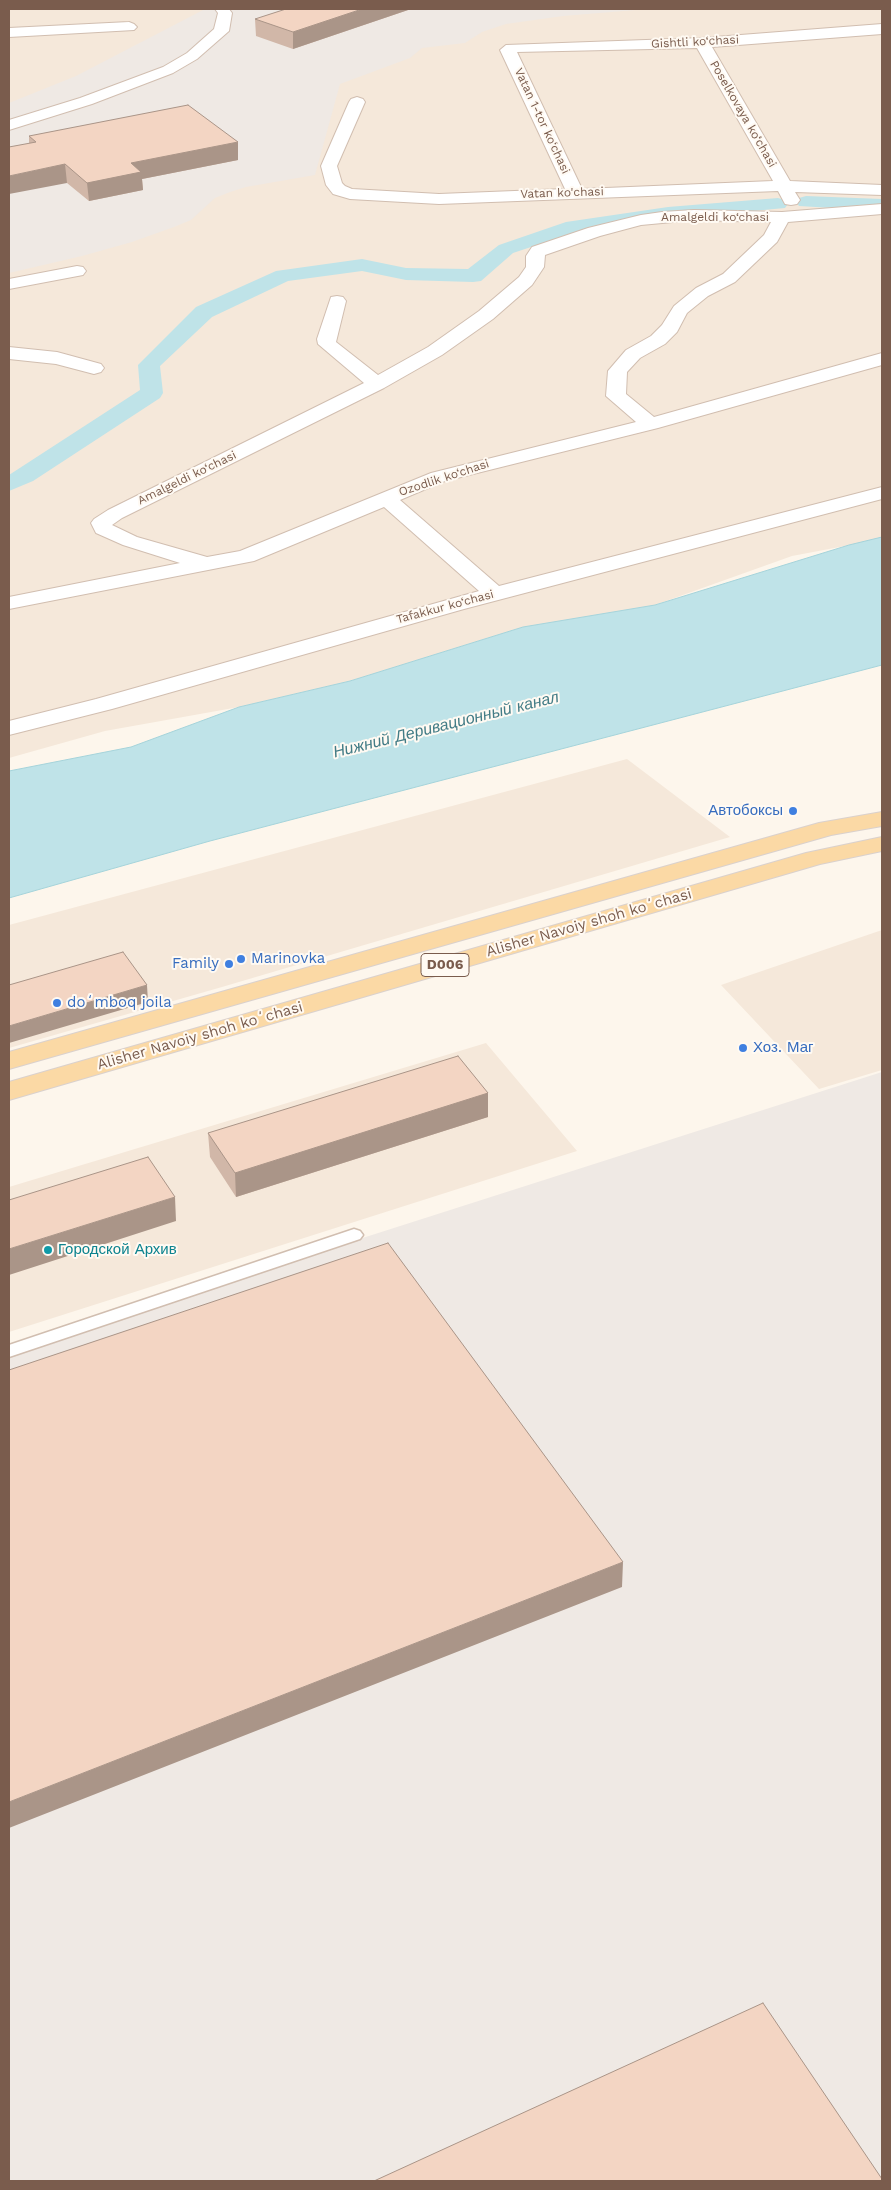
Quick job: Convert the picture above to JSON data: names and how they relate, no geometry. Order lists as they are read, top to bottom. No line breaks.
{"streets":{"main road":["Alisher Navoiy shoh koʻchasi","D006"],"street":["Gishtli ko‘chasi","Poselkovaya ko‘chasi","Vatan 1-tor ko‘chasi","Vatan ko'chasi","Amalgeldi ko‘chasi","Ozodlik ko‘chasi","Tafakkur ko‘chasi"]},"crossings":[["Gishtli ko‘chasi","Poselkovaya ko‘chasi"],["Gishtli ko‘chasi","Vatan 1-tor ko‘chasi"],["Poselkovaya ko‘chasi","Vatan ko'chasi"],["Poselkovaya ko‘chasi","Amalgeldi ko‘chasi"],["Vatan 1-tor ko‘chasi","Vatan ko'chasi"],["Amalgeldi ko‘chasi","Ozodlik ko‘chasi"],["Alisher Navoiy shoh koʻchasi","D006"]],"water":["Нижний Деривационный канал"],"places":["Автобоксы","Marinovka","Family","doʻmboq joila","Хоз. Маг","Городской Архив"]}
